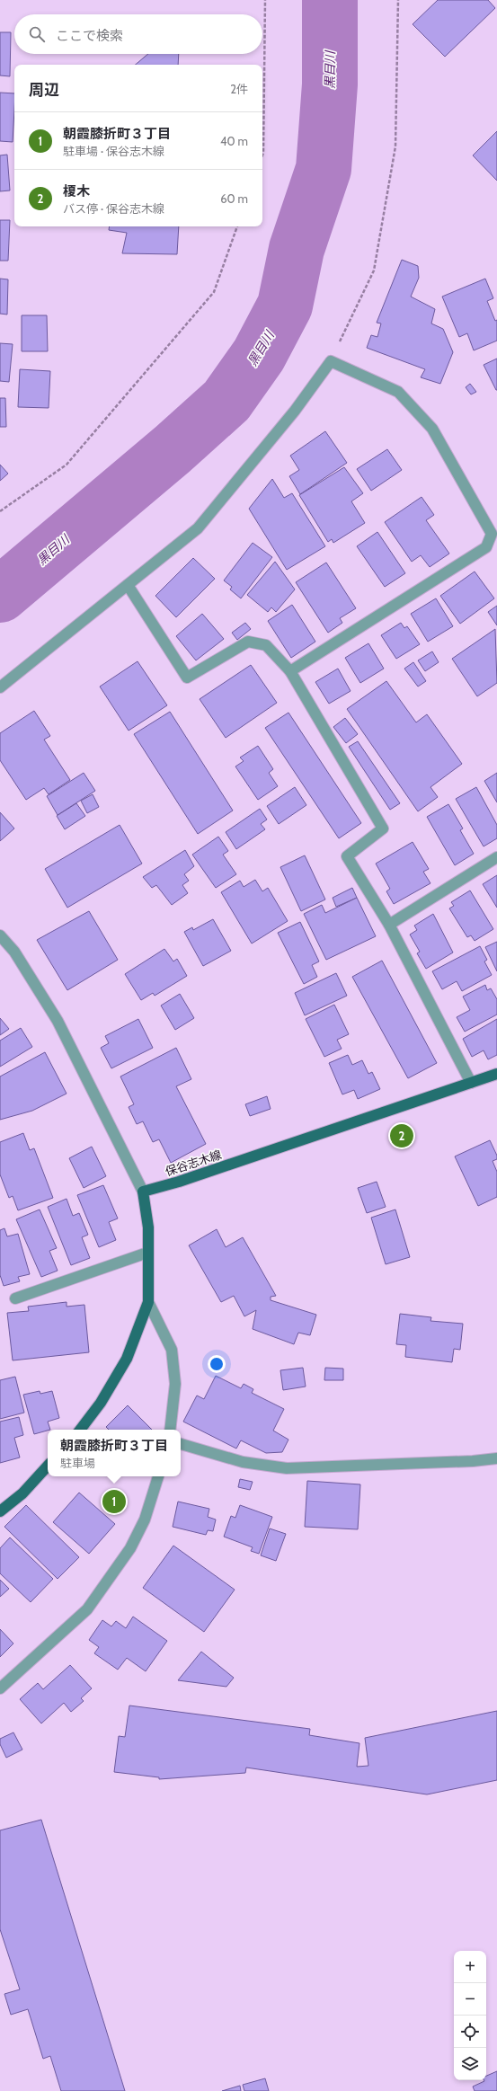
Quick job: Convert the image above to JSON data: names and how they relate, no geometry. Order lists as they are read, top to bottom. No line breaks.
{"streets":{"main road":["保谷志木線"]},"water":["黒目川"],"page":{"search":"ここで検索","heading":["周辺","2件"],"list":[{"mark":"1","name":"朝霞膝折町３丁目","note":"駐車場 · 保谷志木線","value":"40 m"},{"mark":"2","name":"榎木","note":"バス停 · 保谷志木線","value":"60 m"}],"pins":["2","1"],"popup":["朝霞膝折町３丁目","駐車場"],"map_buttons":["+","−"]}}
